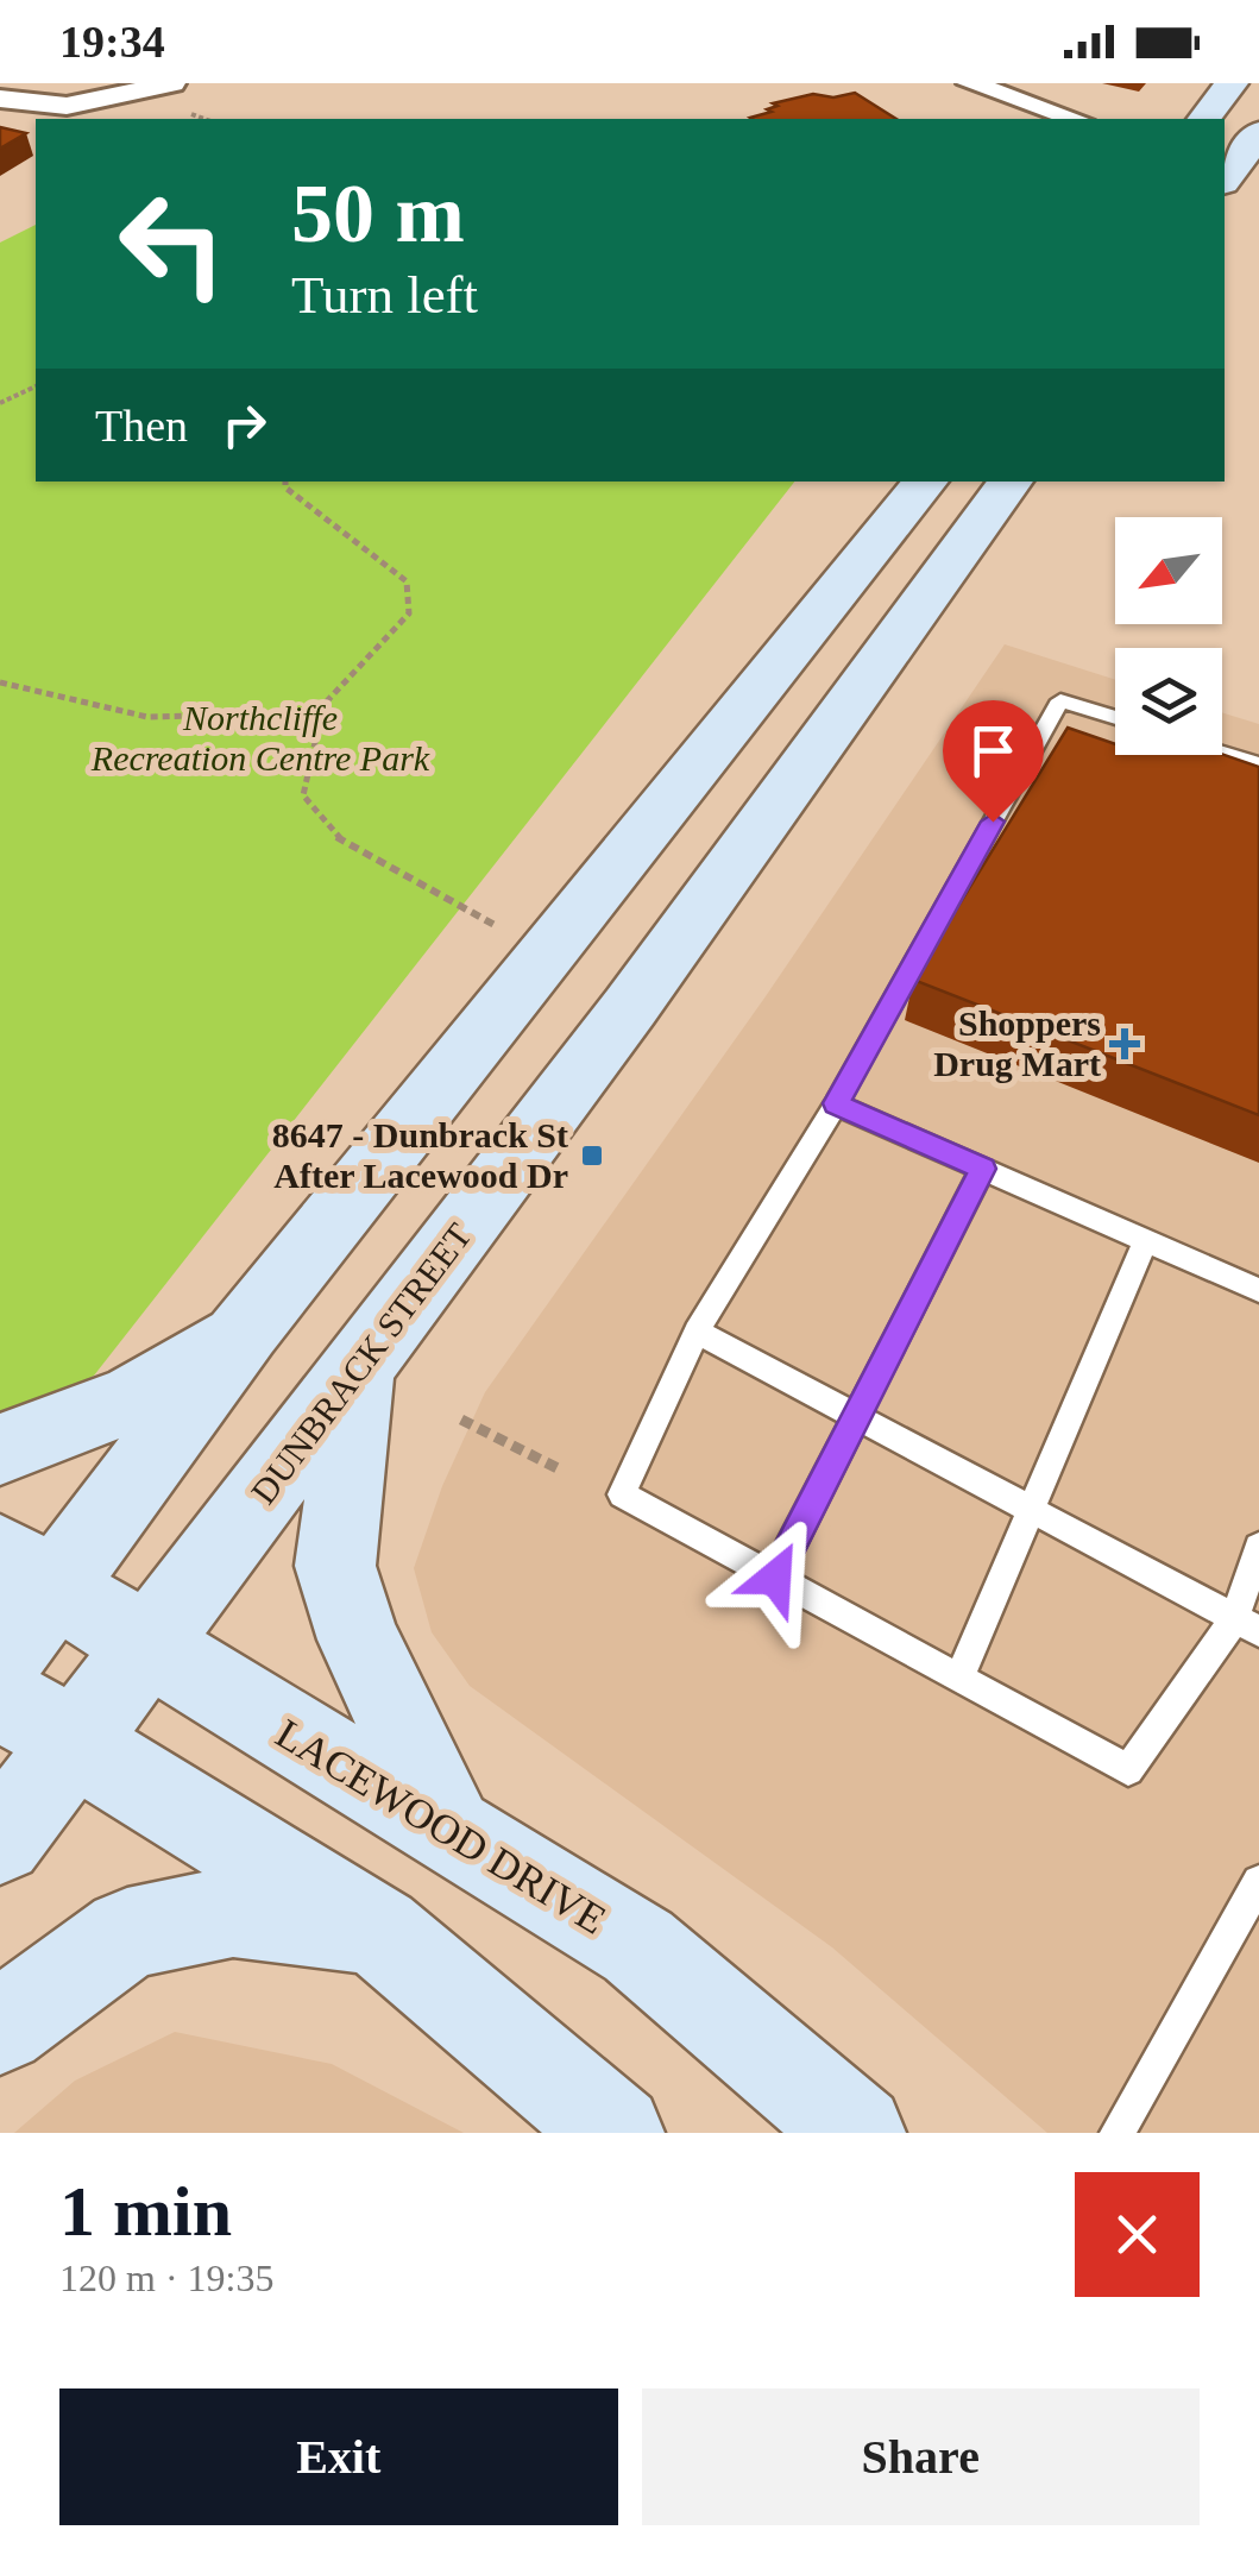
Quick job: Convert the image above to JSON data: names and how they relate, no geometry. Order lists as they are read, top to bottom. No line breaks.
{"streets":{"main road":["DUNBRACK STREET","LACEWOOD DRIVE"]},"crossings":[["DUNBRACK STREET","LACEWOOD DRIVE"]],"parks":["Northcliffe Recreation Centre Park"],"places":{"health":["Shoppers Drug Mart"],"transit":["8647 - Dunbrack St After Lacewood Dr"]},"north":"bottom left","page":{"status":"19:34","turn":["50 m","Turn left"],"then":"Then","heading":["1 min","120 m · 19:35"],"buttons":["Exit","Share"]}}
